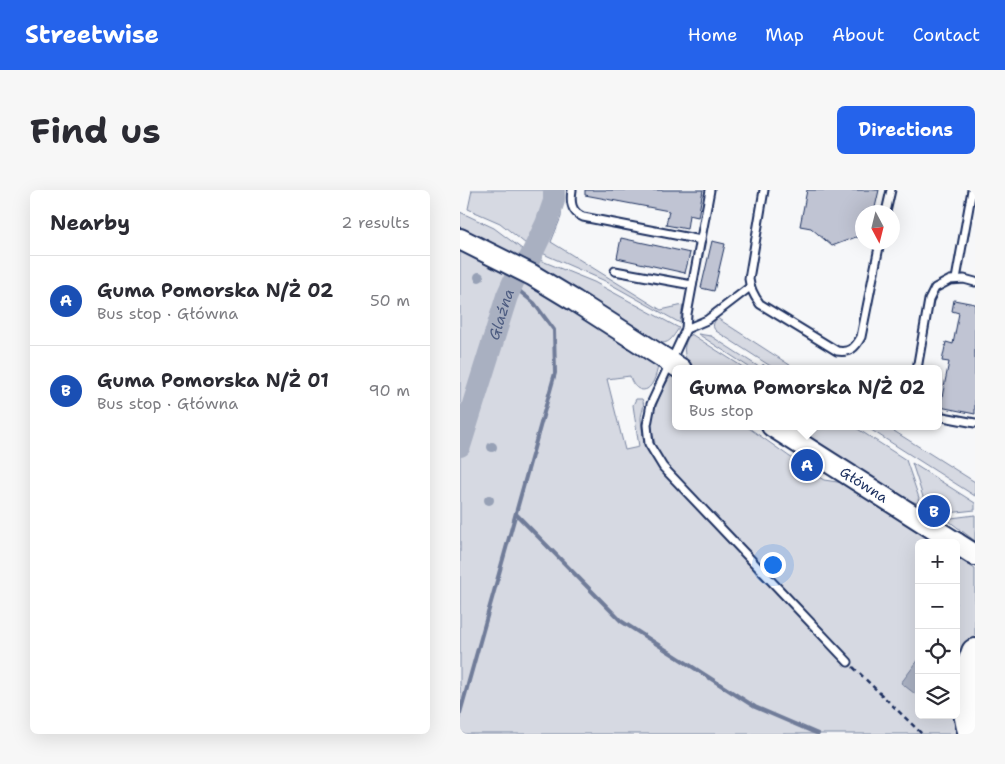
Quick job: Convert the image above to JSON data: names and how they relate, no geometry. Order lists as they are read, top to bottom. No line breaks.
{"streets":{"main road":["Główna"]},"water":["Glaźna"],"north":"bottom","page":{"header":"Streetwise","nav":["Home","Map","About","Contact"],"buttons":"Directions","title":"Find us","heading":["Nearby","2 results"],"list":[{"mark":"A","name":"Guma Pomorska N/Ż 02","note":"Bus stop · Główna","value":"50 m"},{"mark":"B","name":"Guma Pomorska N/Ż 01","note":"Bus stop · Główna","value":"90 m"}],"popup":["Guma Pomorska N/Ż 02","Bus stop"],"pins":["A","B"],"map_buttons":["+","−"]}}
